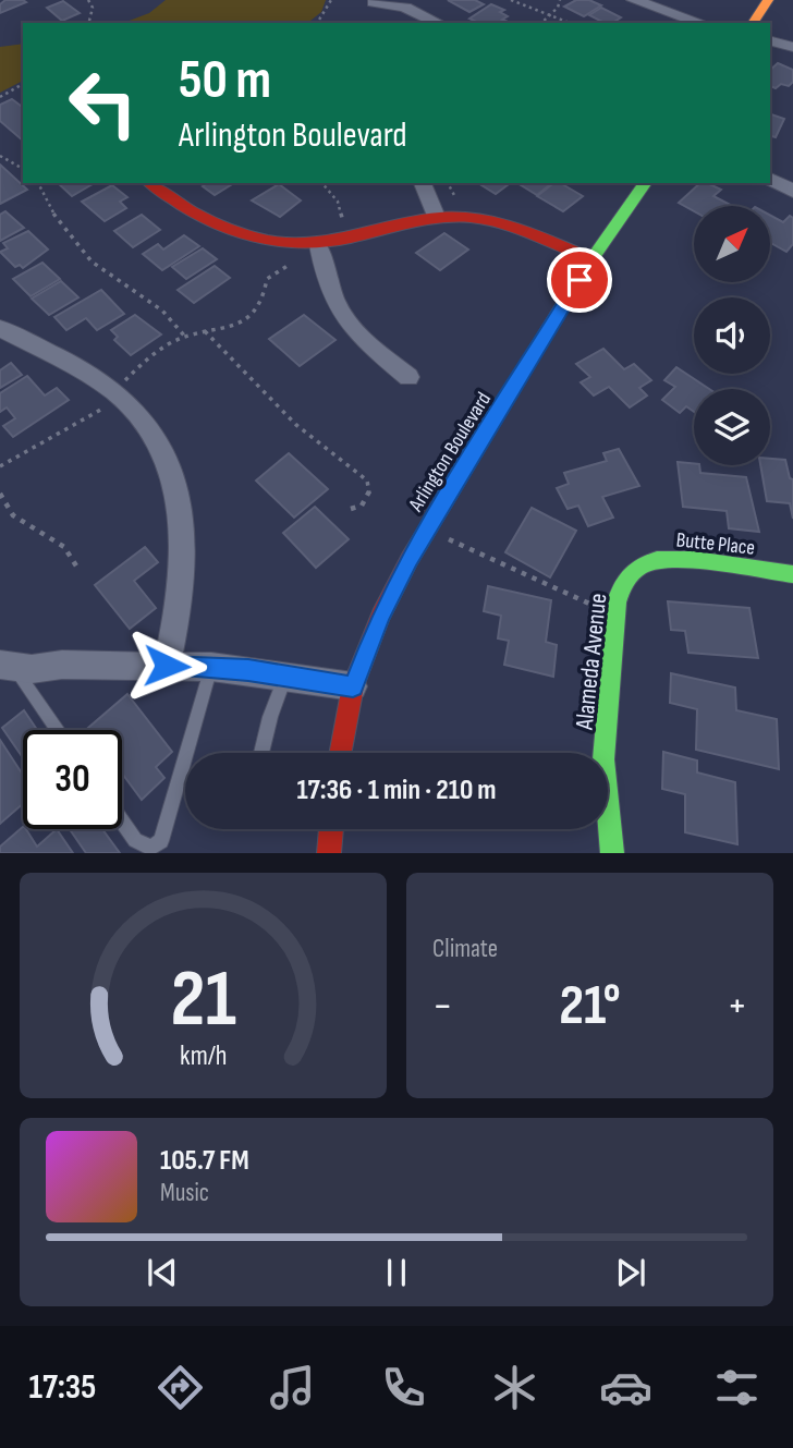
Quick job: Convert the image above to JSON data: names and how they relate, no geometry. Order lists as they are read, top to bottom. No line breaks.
{"streets":{"street":["Arlington Boulevard","Butte Place","Alameda Avenue"]},"crossings":[["Butte Place","Alameda Avenue"]],"north":"top right","page":{"turn":["50 m","Arlington Boulevard"],"limit":"30","trip":"17:36 · 1 min · 210 m","tile":"Climate","heat":["−","21°","+"],"song":["105.7 FM","Music"],"tabs":"17:35","gauge":["21","km/h"]}}
